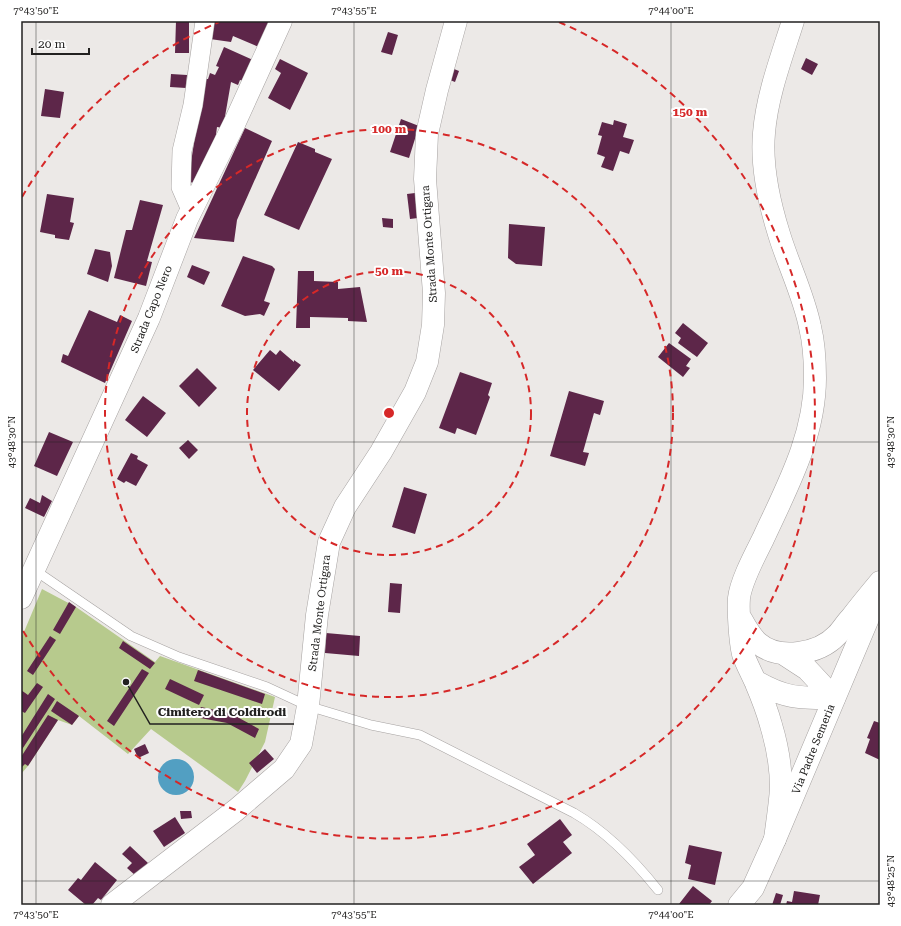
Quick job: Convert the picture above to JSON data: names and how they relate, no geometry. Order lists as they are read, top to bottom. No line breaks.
{"streets":{"main road":["Strada Monte Ortigara","Strada Capo Nero","Via Padre Semeria"]},"places":["Cimitero di Coldirodi"],"scale_bar":"20 m","coordinates":["7°43'50\"E","7°43'55\"E","7°44'00\"E","43°48'30\"N","43°48'25\"N"],"rings":["150 m","100 m","50 m"]}
